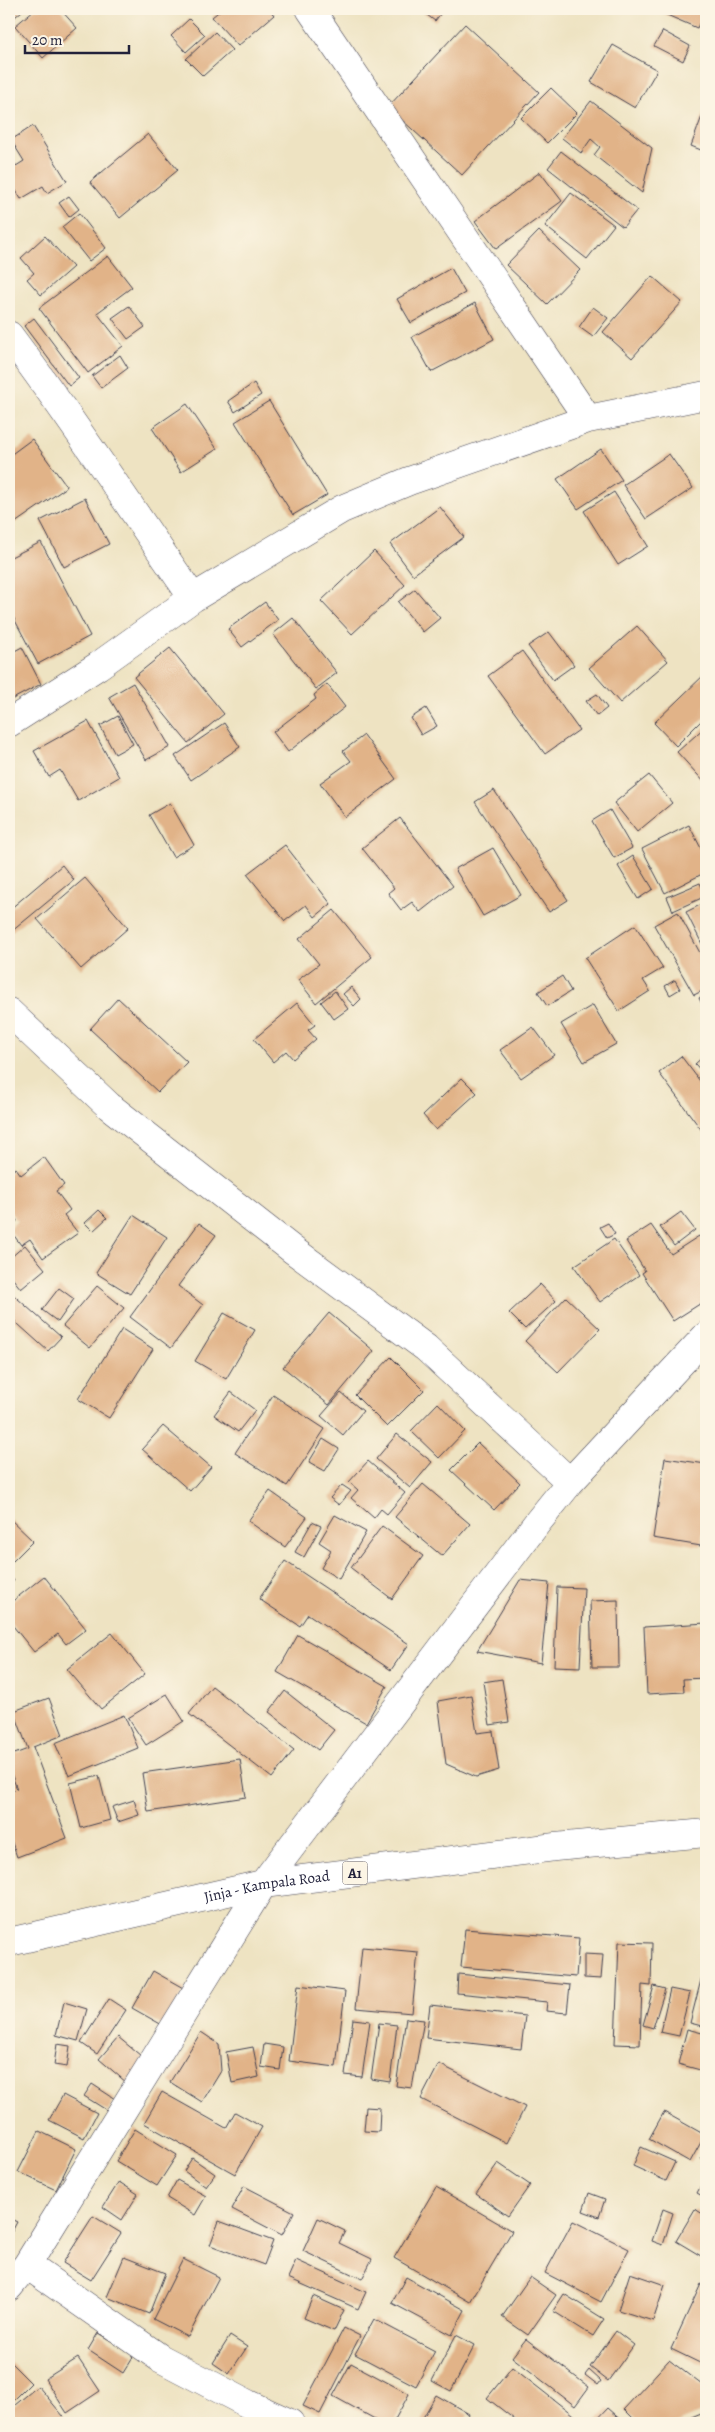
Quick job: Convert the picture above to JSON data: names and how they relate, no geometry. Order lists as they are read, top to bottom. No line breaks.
{"streets":{"main road":["A1","Jinja - Kampala Road"]},"scale_bar":"20 m"}
